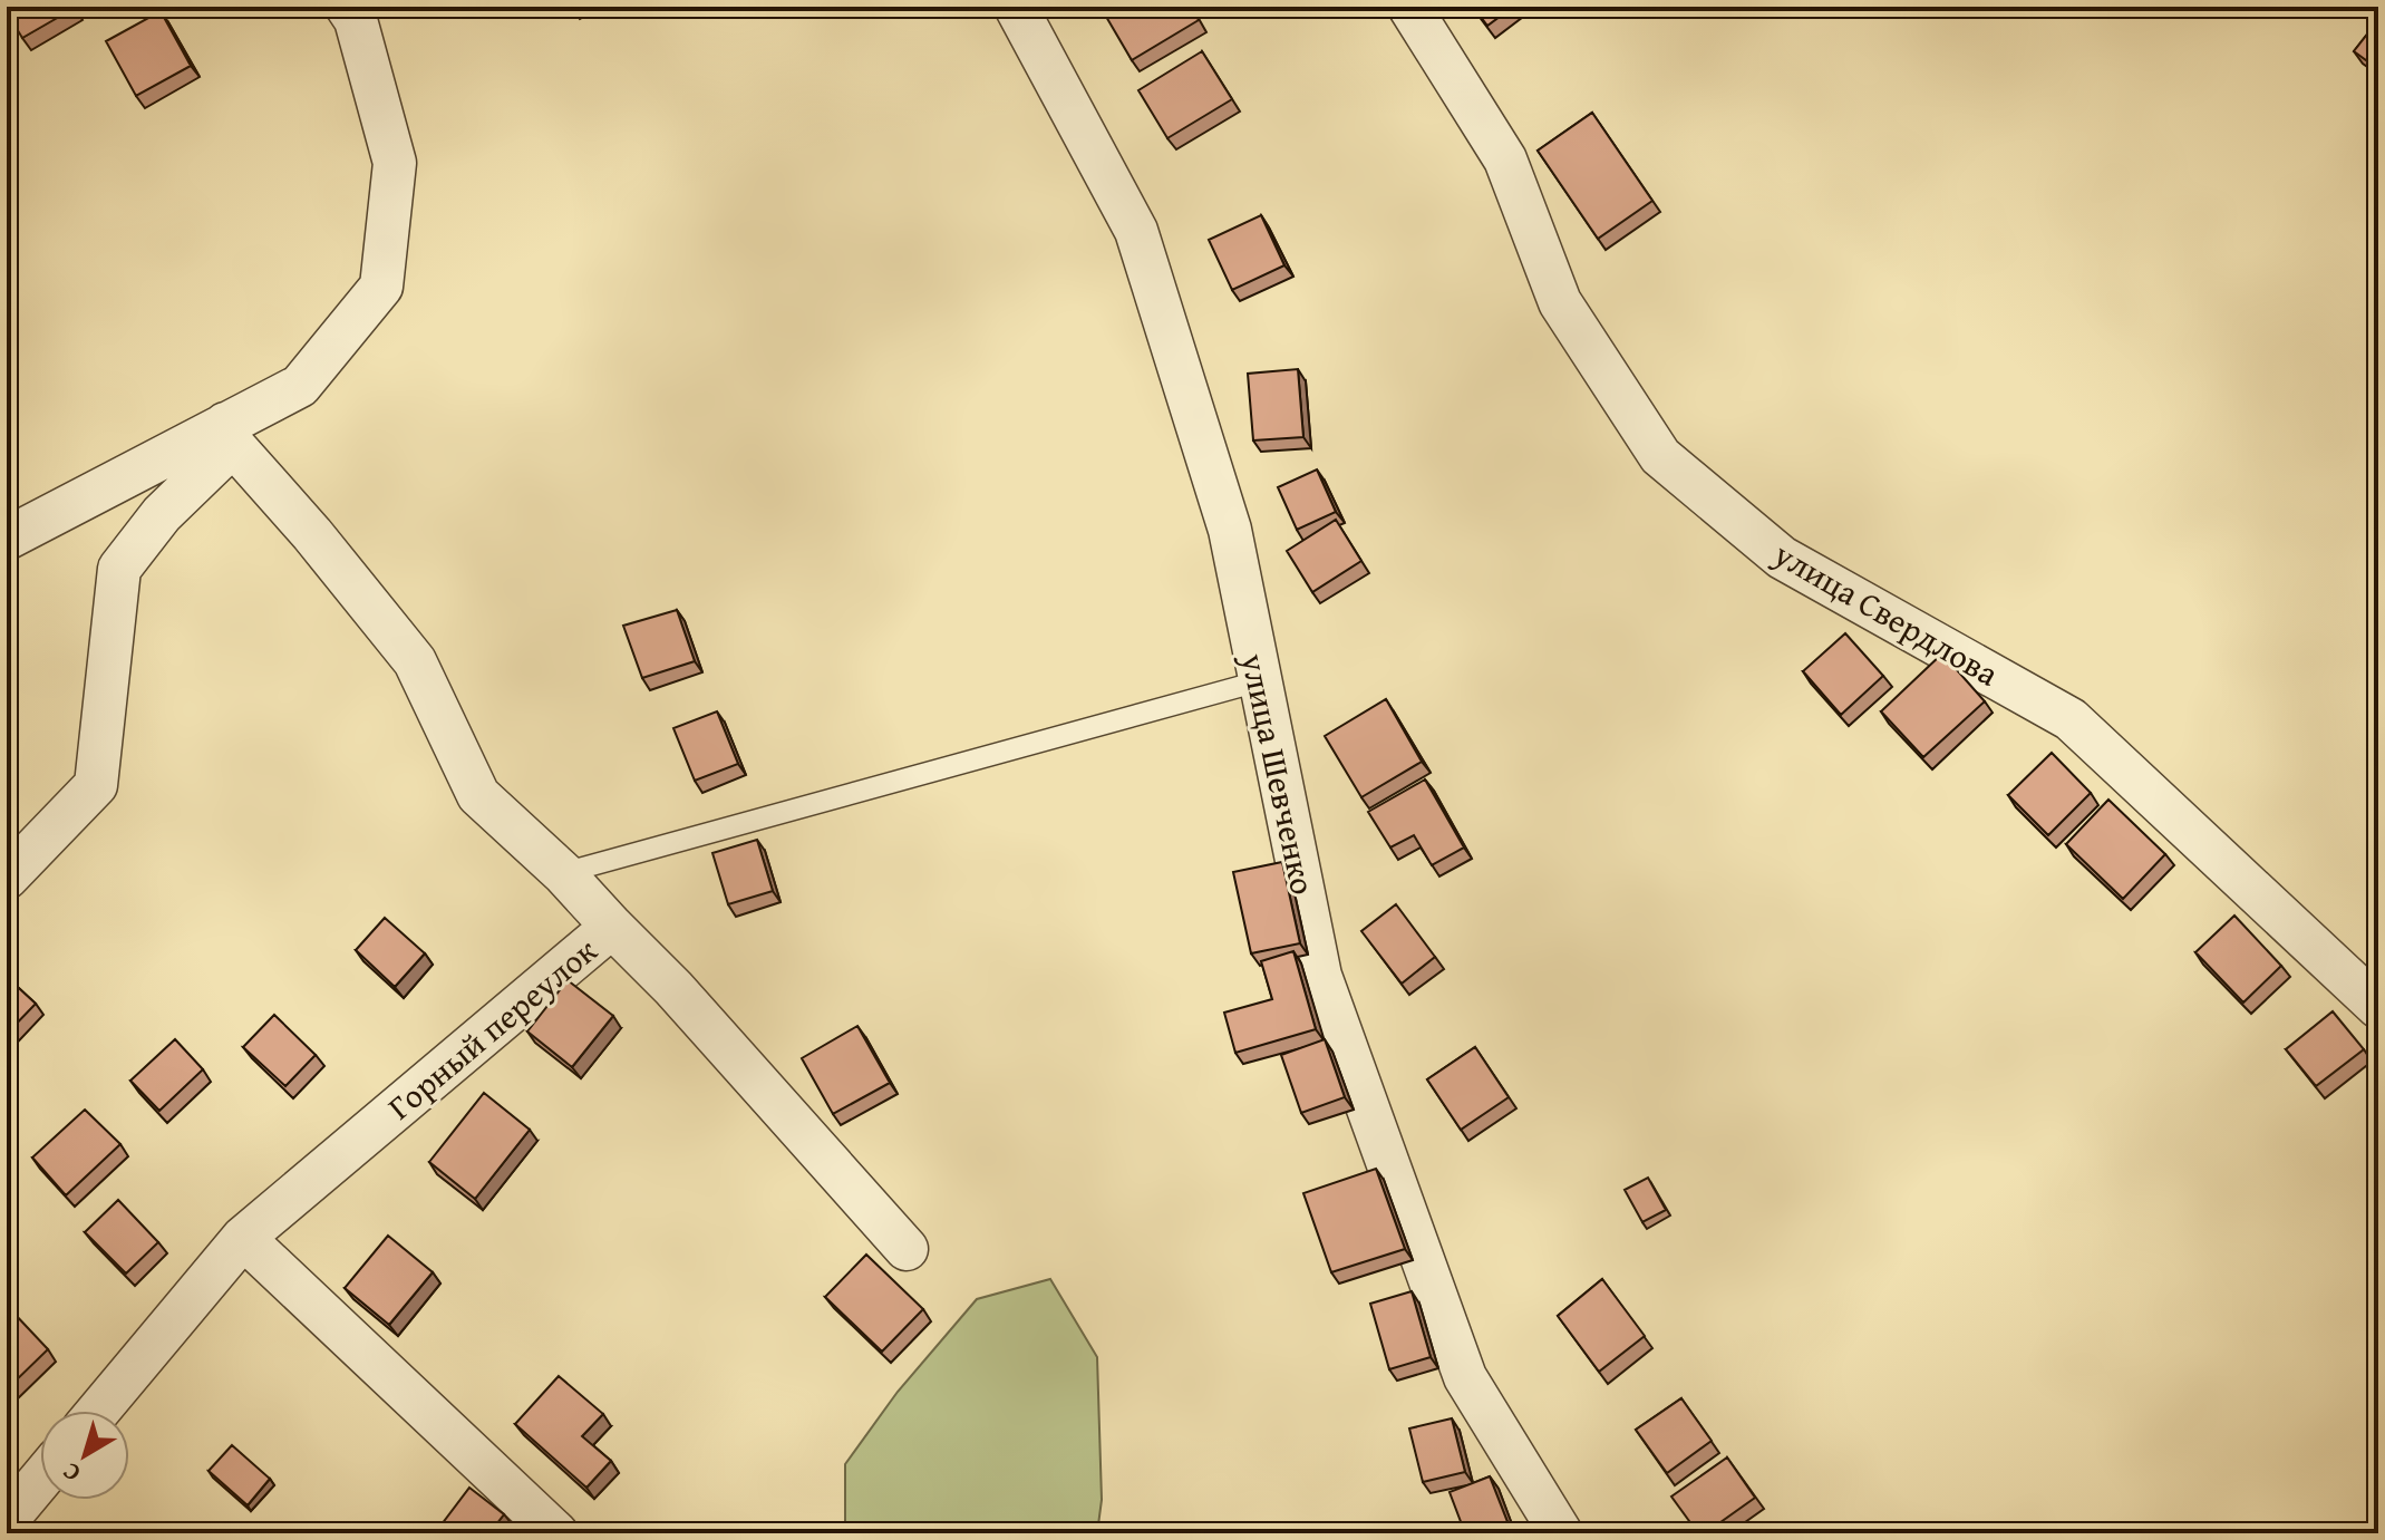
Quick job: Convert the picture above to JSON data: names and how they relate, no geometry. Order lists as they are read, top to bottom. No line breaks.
{"streets":{"street":["улица Свердлова","улица Шевченко","Горный переулок"]},"north":"bottom left"}
